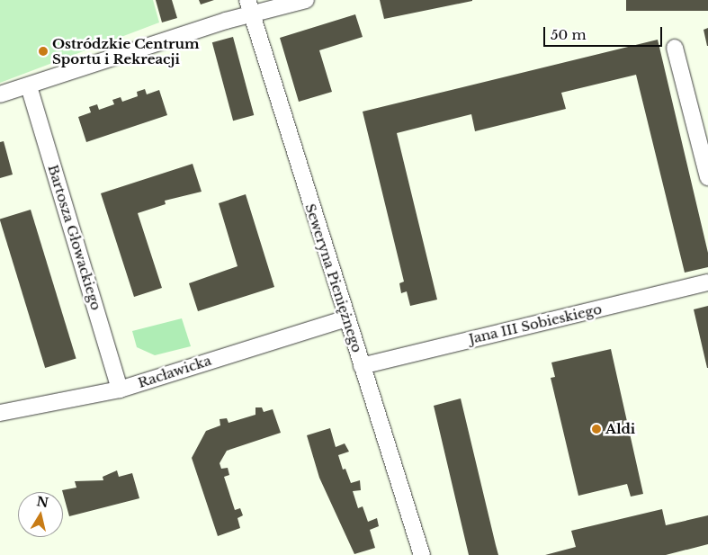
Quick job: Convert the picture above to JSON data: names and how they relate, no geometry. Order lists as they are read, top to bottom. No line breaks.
{"streets":{"street":["Bartosza Głowackiego","Seweryna Pieniężnego","Jana III Sobieskiego","Racławicka"]},"crossings":[["Bartosza Głowackiego","Racławicka"],["Seweryna Pieniężnego","Jana III Sobieskiego"],["Seweryna Pieniężnego","Racławicka"]],"places":["Ostródzkie Centrum Sportu i Rekreacji","Aldi"],"scale_bar":"50 m","north":"top"}
